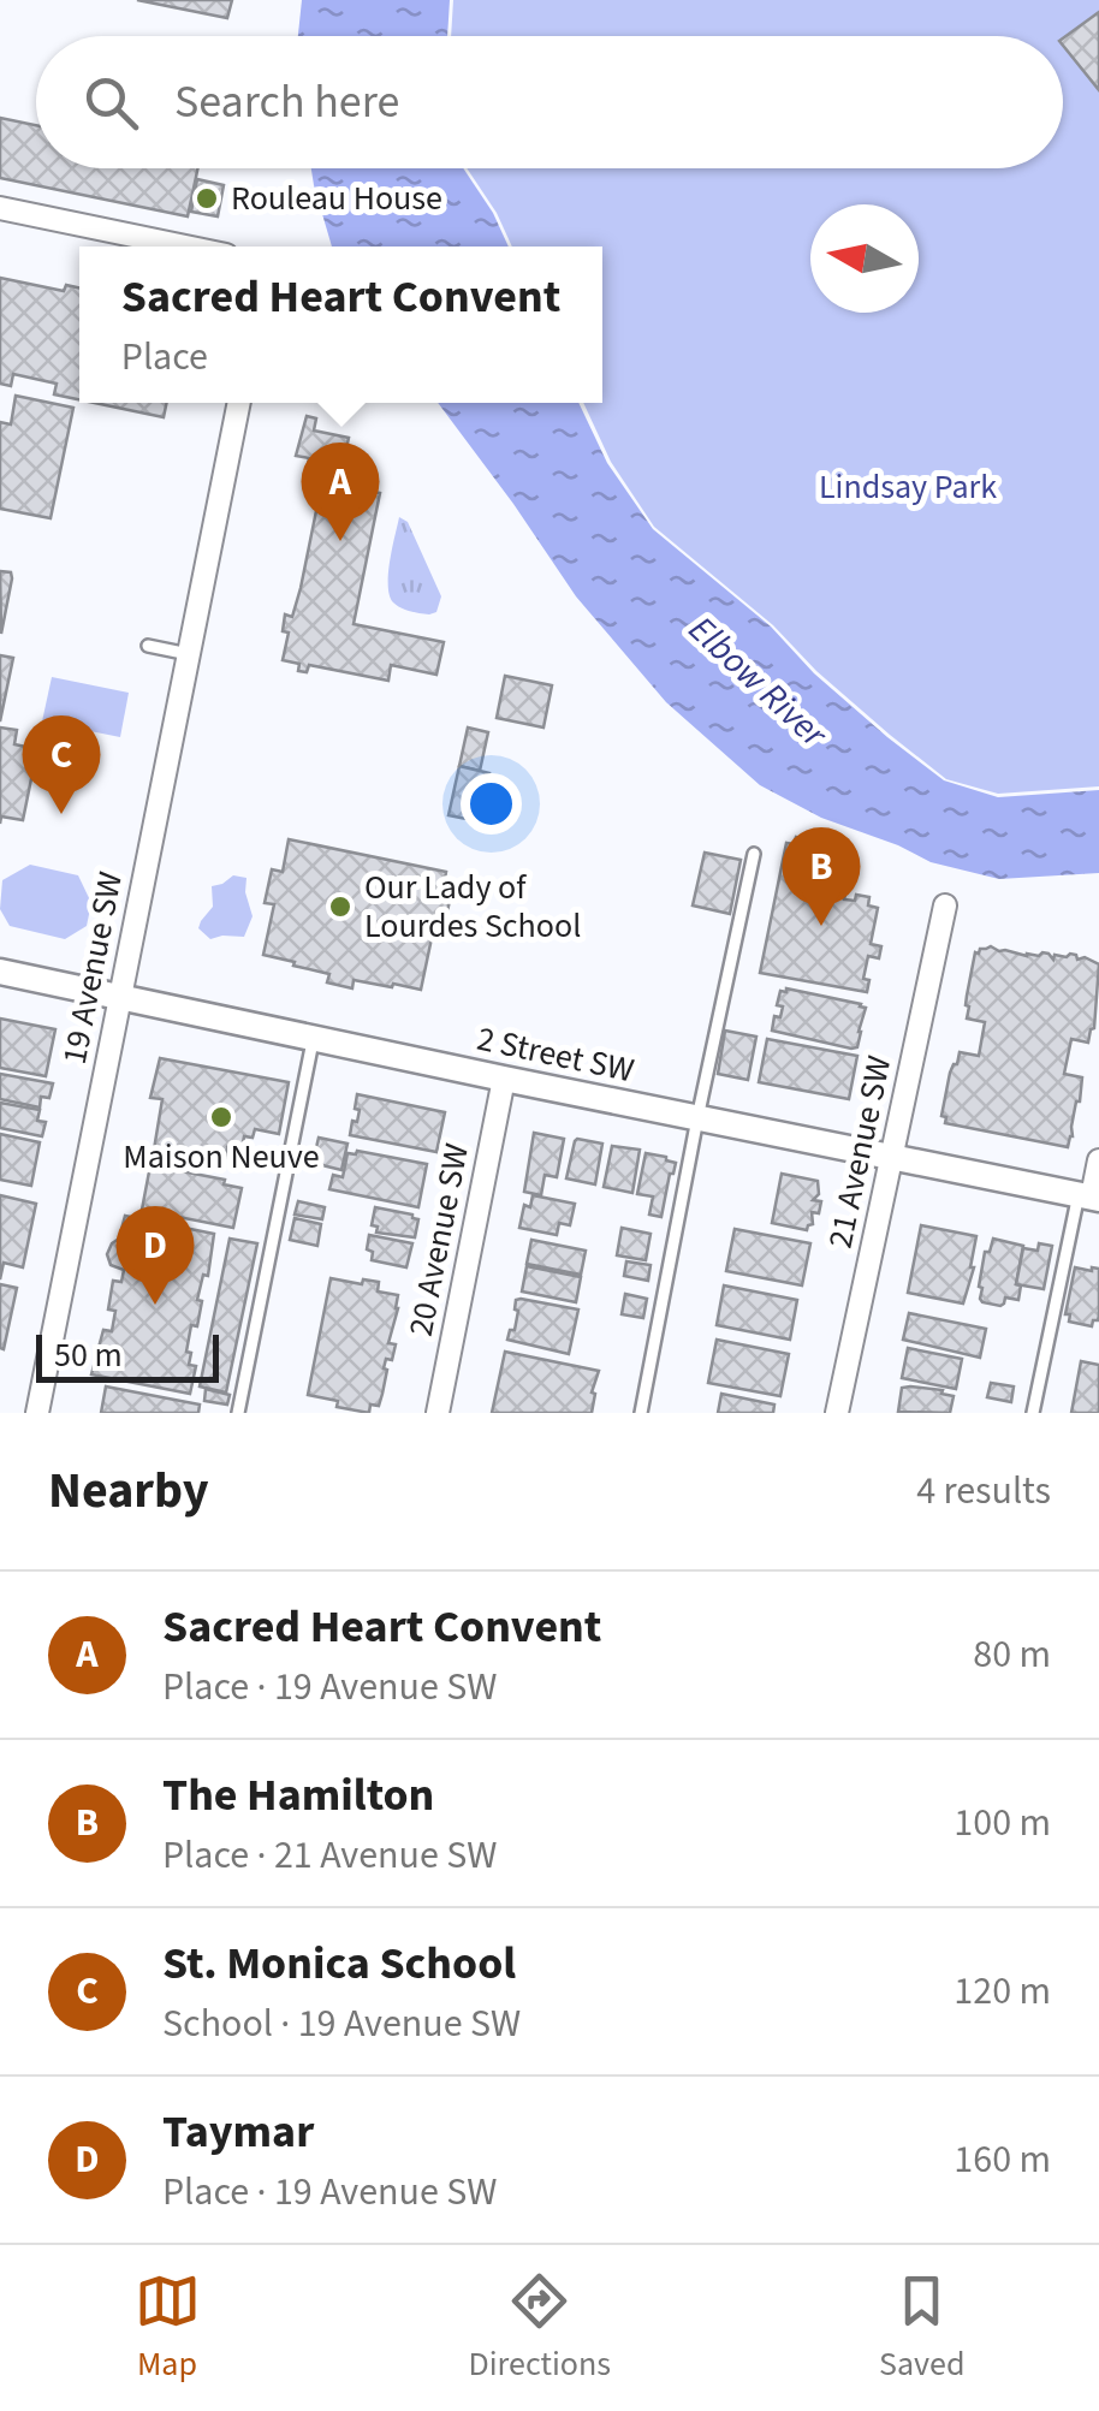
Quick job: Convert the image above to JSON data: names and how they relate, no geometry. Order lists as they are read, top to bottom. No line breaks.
{"streets":{"street":["19 Avenue SW","2 Street SW","21 Avenue SW","20 Avenue SW"]},"crossings":[["19 Avenue SW","2 Street SW"],["2 Street SW","21 Avenue SW"],["2 Street SW","20 Avenue SW"]],"water":["Elbow River"],"parks":["Lindsay Park"],"places":["Rouleau House","Our Lady of Lourdes School","Maison Neuve"],"scale_bar":"50 m","north":"left","page":{"search":"Search here","popup":["Sacred Heart Convent","Place"],"pins":["A","C","B","D"],"scale":"50 m","heading":["Nearby","4 results"],"list":[{"mark":"A","name":"Sacred Heart Convent","note":"Place · 19 Avenue SW","value":"80 m"},{"mark":"B","name":"The Hamilton","note":"Place · 21 Avenue SW","value":"100 m"},{"mark":"C","name":"St. Monica School","note":"School · 19 Avenue SW","value":"120 m"},{"mark":"D","name":"Taymar","note":"Place · 19 Avenue SW","value":"160 m"}],"nav":["Map","Directions","Saved"]}}
